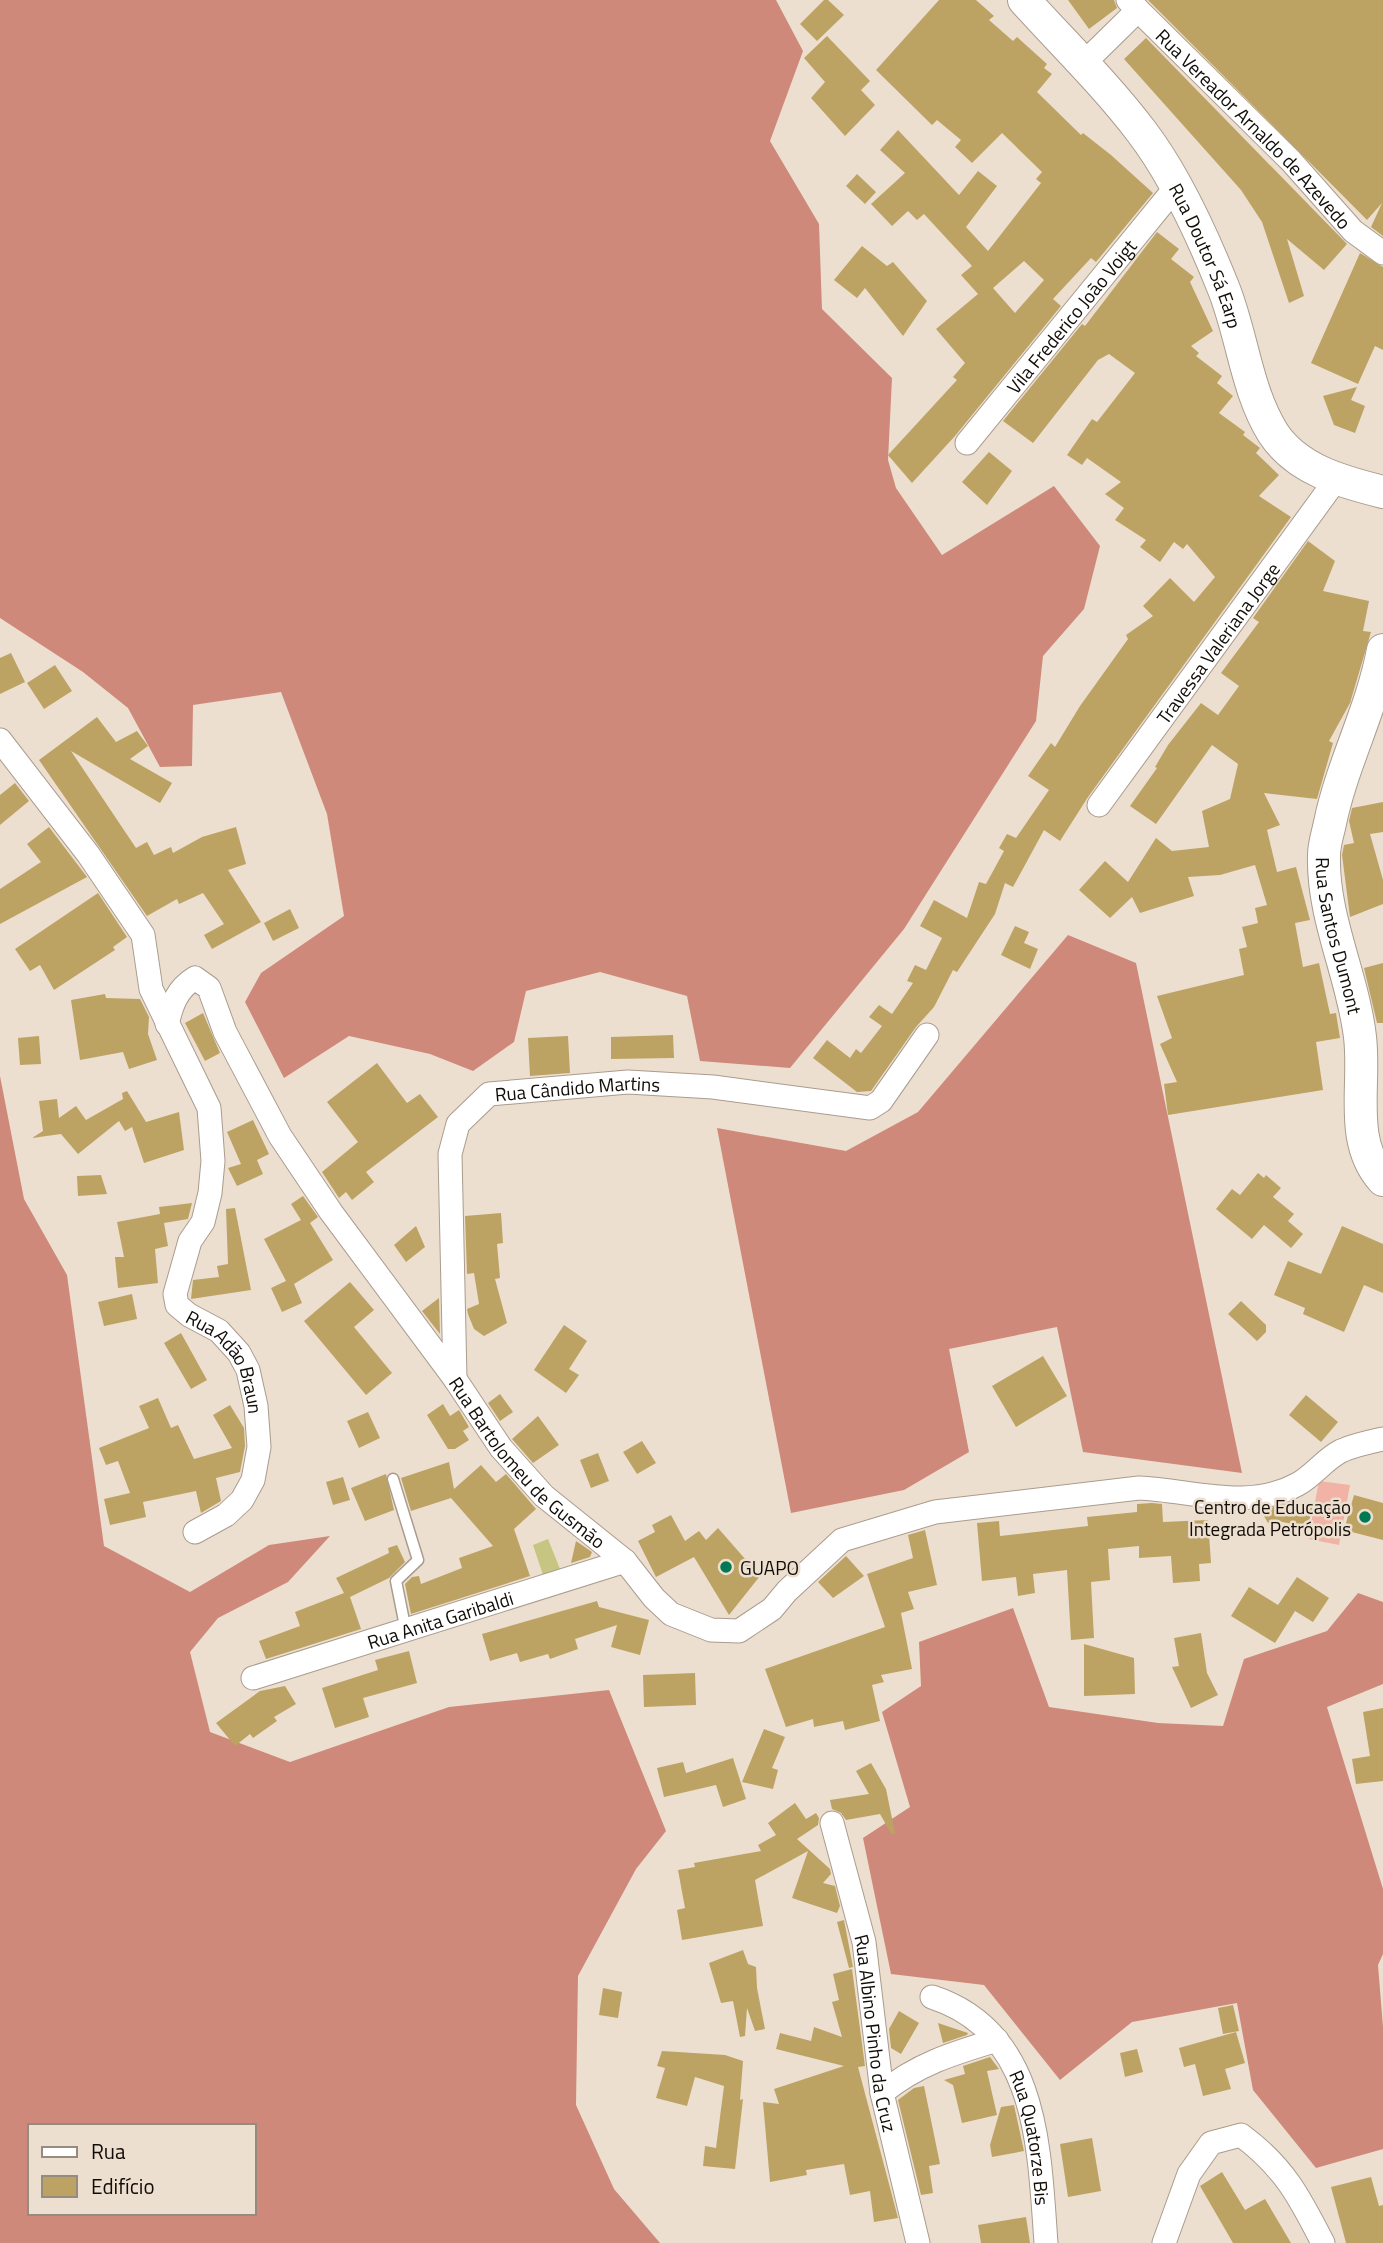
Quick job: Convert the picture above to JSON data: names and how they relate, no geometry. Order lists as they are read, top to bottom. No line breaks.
{"streets":{"main road":["Rua Doutor Sá Earp","Rua Santos Dumont"],"street":["Rua Vereador Arnaldo de Azevedo","Vila Frederico João Voigt","Travessa Valeriana Jorge","Rua Cândido Martins","Rua Adão Braun","Rua Bartolomeu de Gusmão","Rua Anita Garibaldi","Rua Albino Pinho da Cruz","Rua Quatorze Bis"]},"crossings":[["Rua Doutor Sá Earp","Vila Frederico João Voigt"],["Rua Doutor Sá Earp","Travessa Valeriana Jorge"],["Rua Cândido Martins","Rua Bartolomeu de Gusmão"],["Rua Adão Braun","Rua Bartolomeu de Gusmão"],["Rua Bartolomeu de Gusmão","Rua Anita Garibaldi"]],"places":["Centro de Educação Integrada Petrópolis","GUAPO"],"legend":["Rua","Edifício"]}
